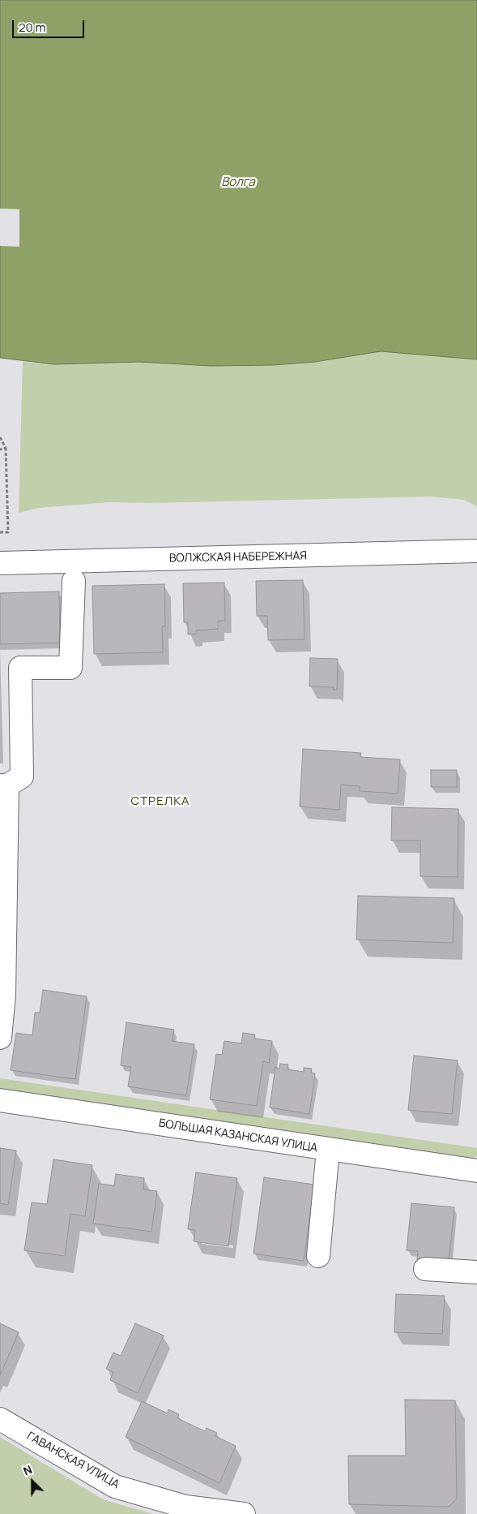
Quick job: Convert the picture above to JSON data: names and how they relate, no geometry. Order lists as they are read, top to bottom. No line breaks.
{"streets":{"street":["ВОЛЖСКАЯ НАБЕРЕЖНАЯ","БОЛЬШАЯ КАЗАНСКАЯ УЛИЦА","ГАВАНСКАЯ УЛИЦА"]},"districts":["СТРЕЛКА"],"water":["Волга"],"scale_bar":"20 m","north":"top left"}
